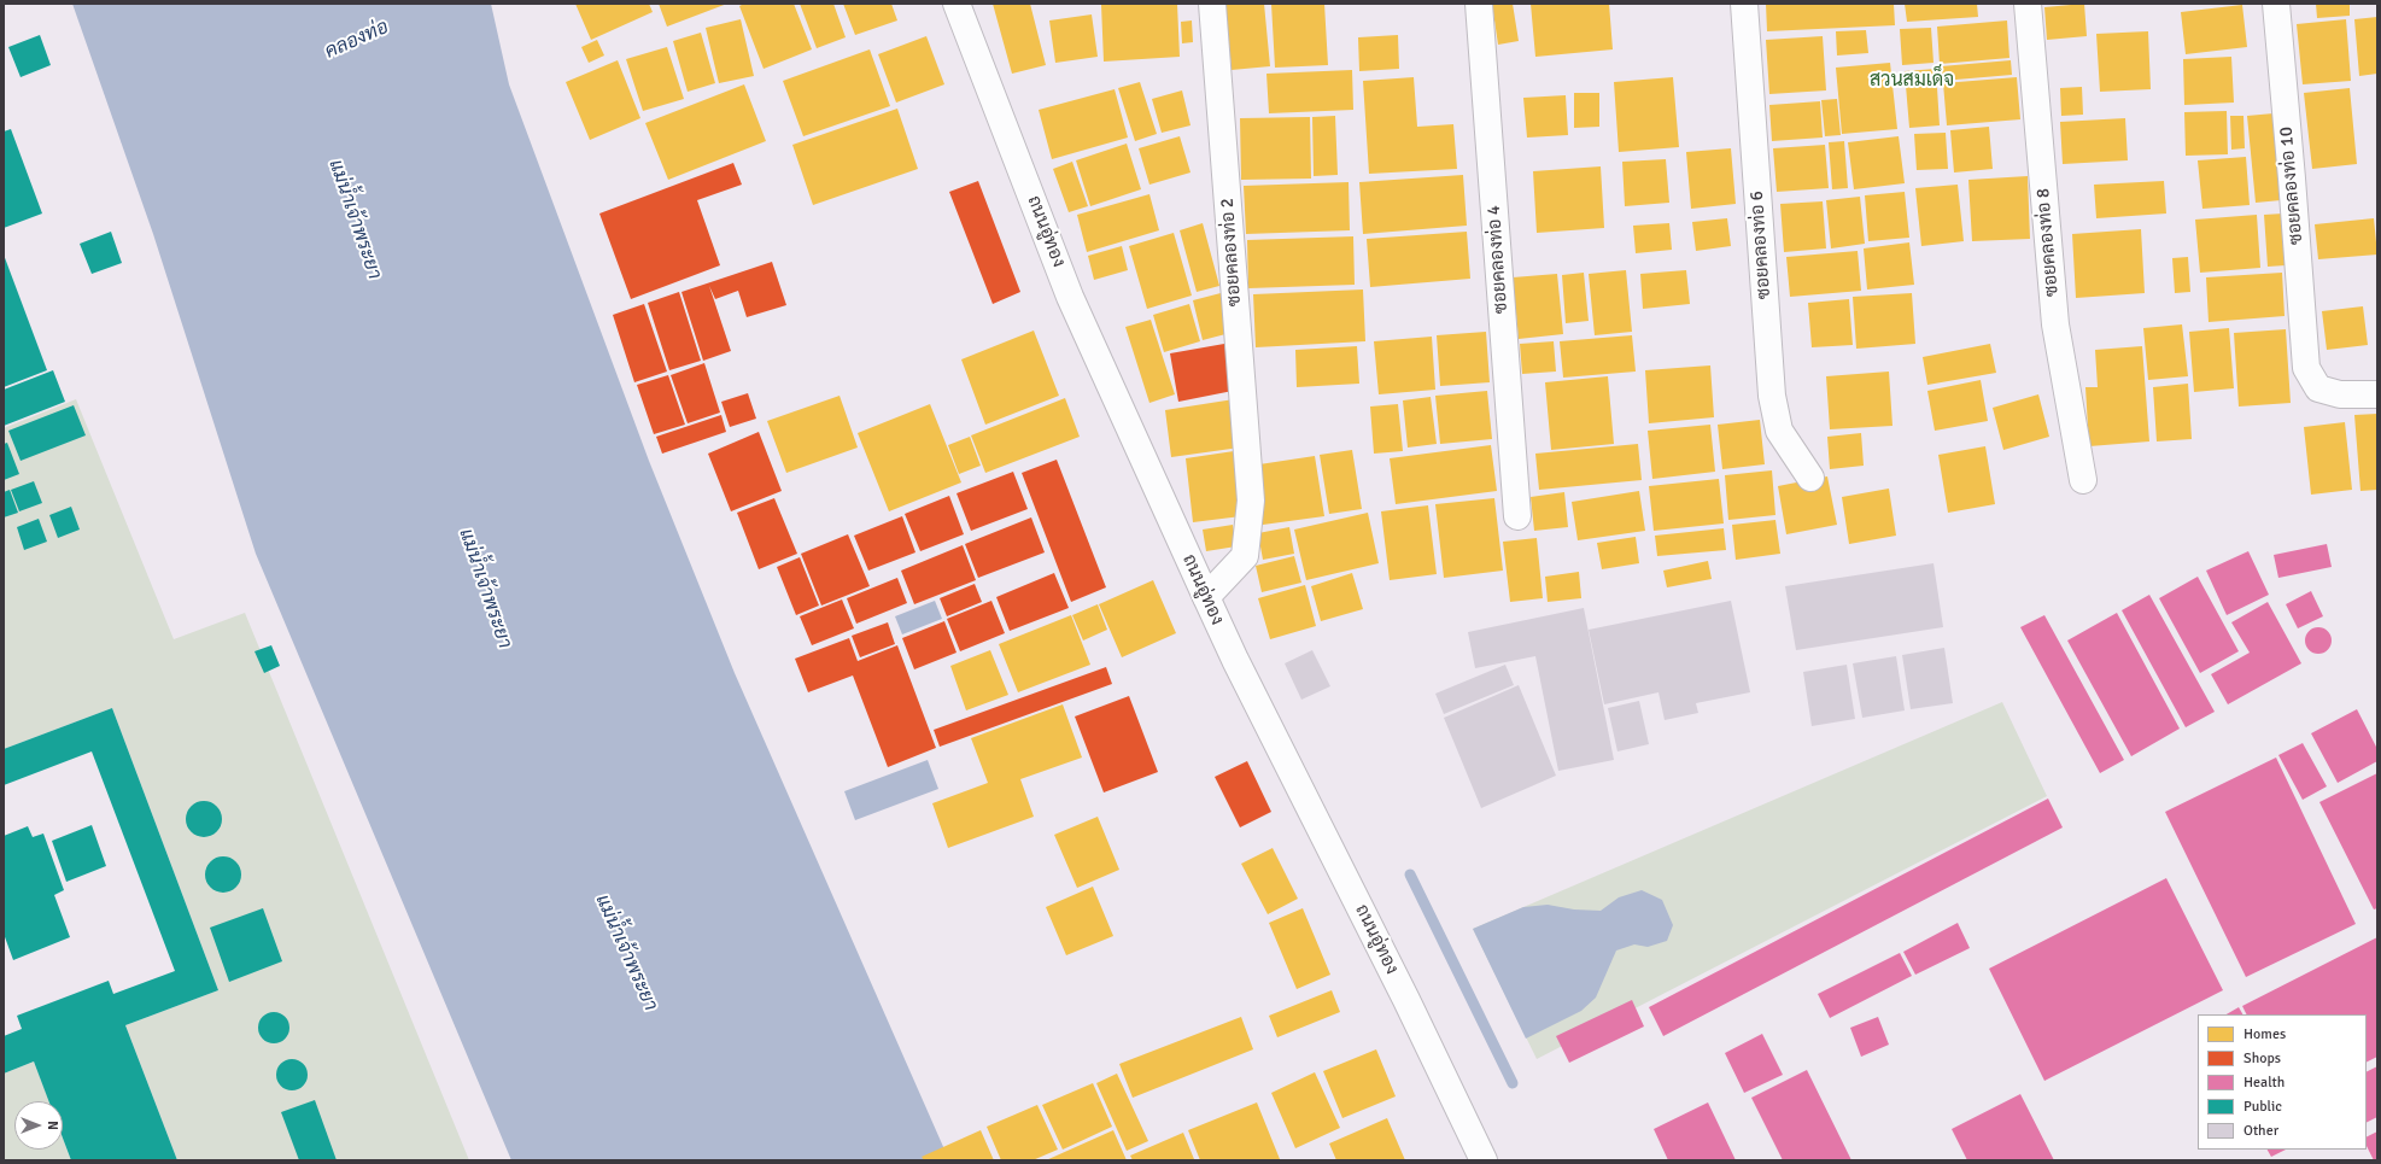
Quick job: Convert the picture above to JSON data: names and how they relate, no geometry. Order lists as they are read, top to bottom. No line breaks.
{"streets":{"street":["ซอยคลองท่อ 10","ถนนอู่ทอง","ซอยคลองท่อ 8","ซอยคลองท่อ 6","ซอยคลองท่อ 2","ซอยคลองท่อ 4"]},"crossings":[["ถนนอู่ทอง","ซอยคลองท่อ 2"]],"districts":["สวนสมเด็จ"],"water":["คลองท่อ","แม่น้ำเจ้าพระยา"],"legend":["Homes","Shops","Health","Public","Other"],"north":"right"}
